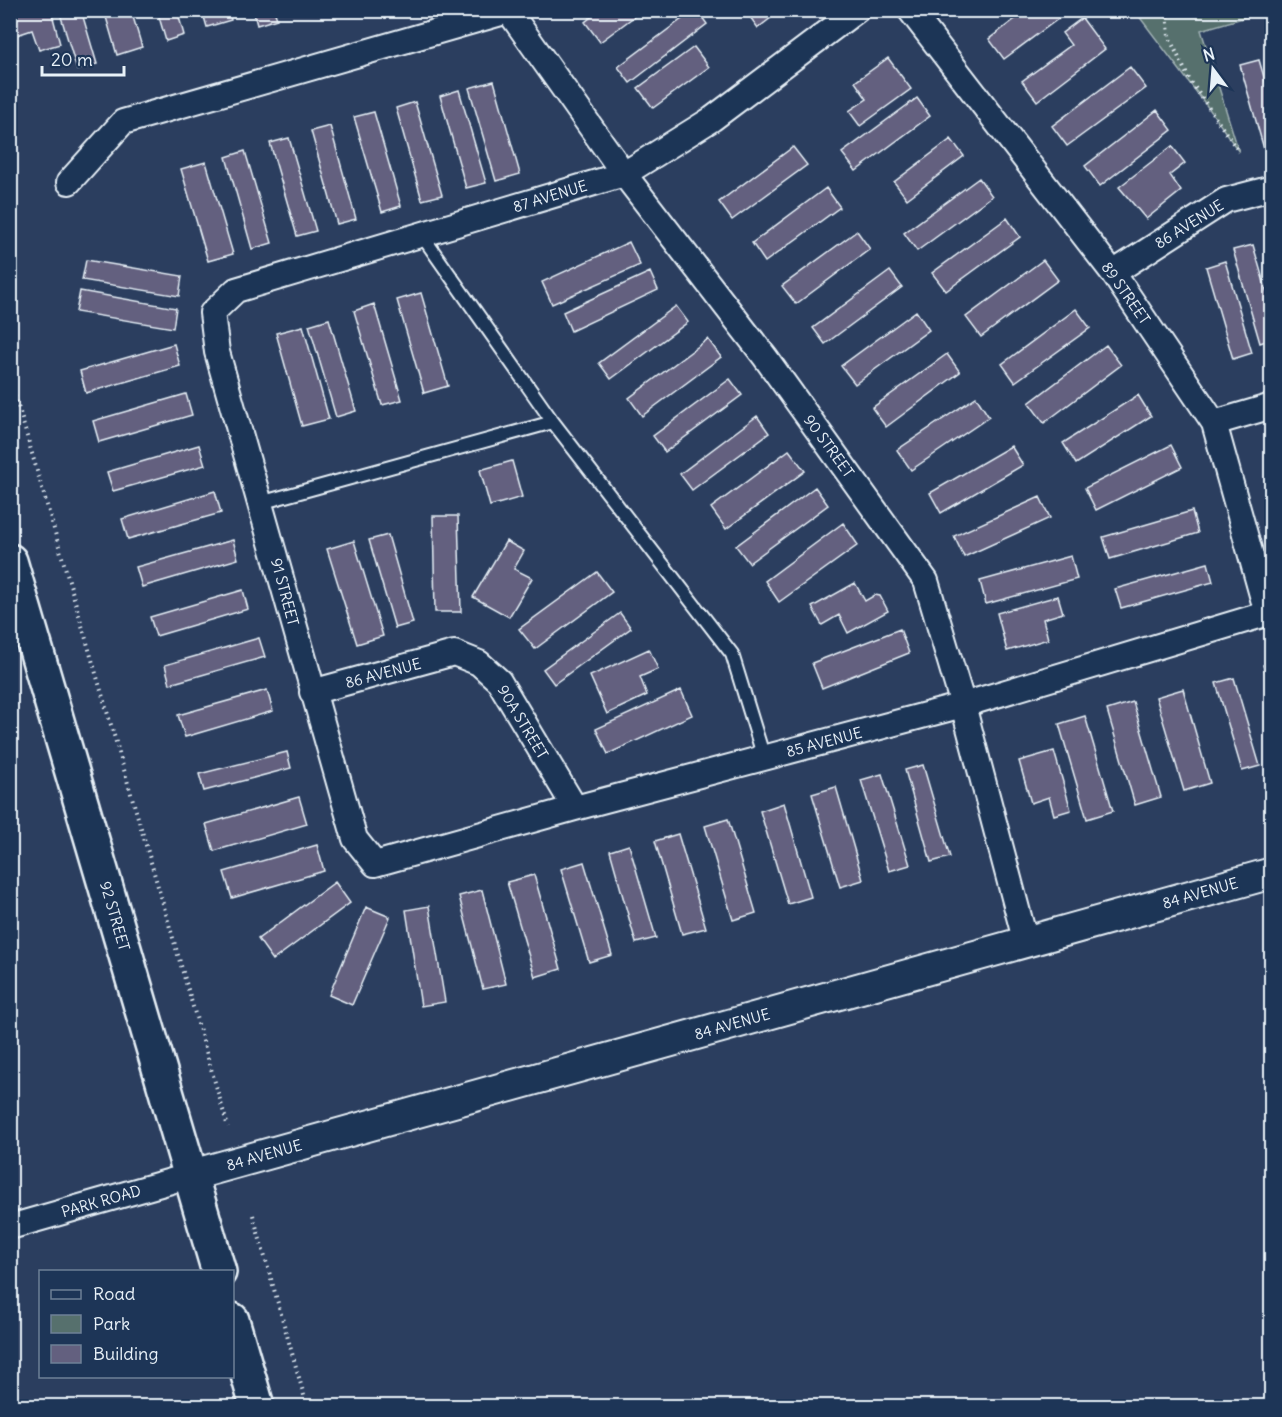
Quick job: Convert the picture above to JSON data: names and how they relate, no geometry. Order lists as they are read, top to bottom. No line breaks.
{"streets":{"main road":["92 STREET"],"street":["87 AVENUE","86 AVENUE","89 STREET","90 STREET","91 STREET","90A STREET","85 AVENUE","84 AVENUE","PARK ROAD"]},"crossings":[["87 AVENUE","90 STREET"],["87 AVENUE","91 STREET"],["86 AVENUE","89 STREET"],["86 AVENUE","91 STREET"],["86 AVENUE","90A STREET"],["89 STREET","85 AVENUE"],["90 STREET","85 AVENUE"],["90 STREET","84 AVENUE"],["91 STREET","85 AVENUE"],["90A STREET","85 AVENUE"],["84 AVENUE","92 STREET"],["84 AVENUE","PARK ROAD"],["92 STREET","PARK ROAD"]],"legend":["Road","Park","Building"],"scale_bar":"20 m","north":"top"}
